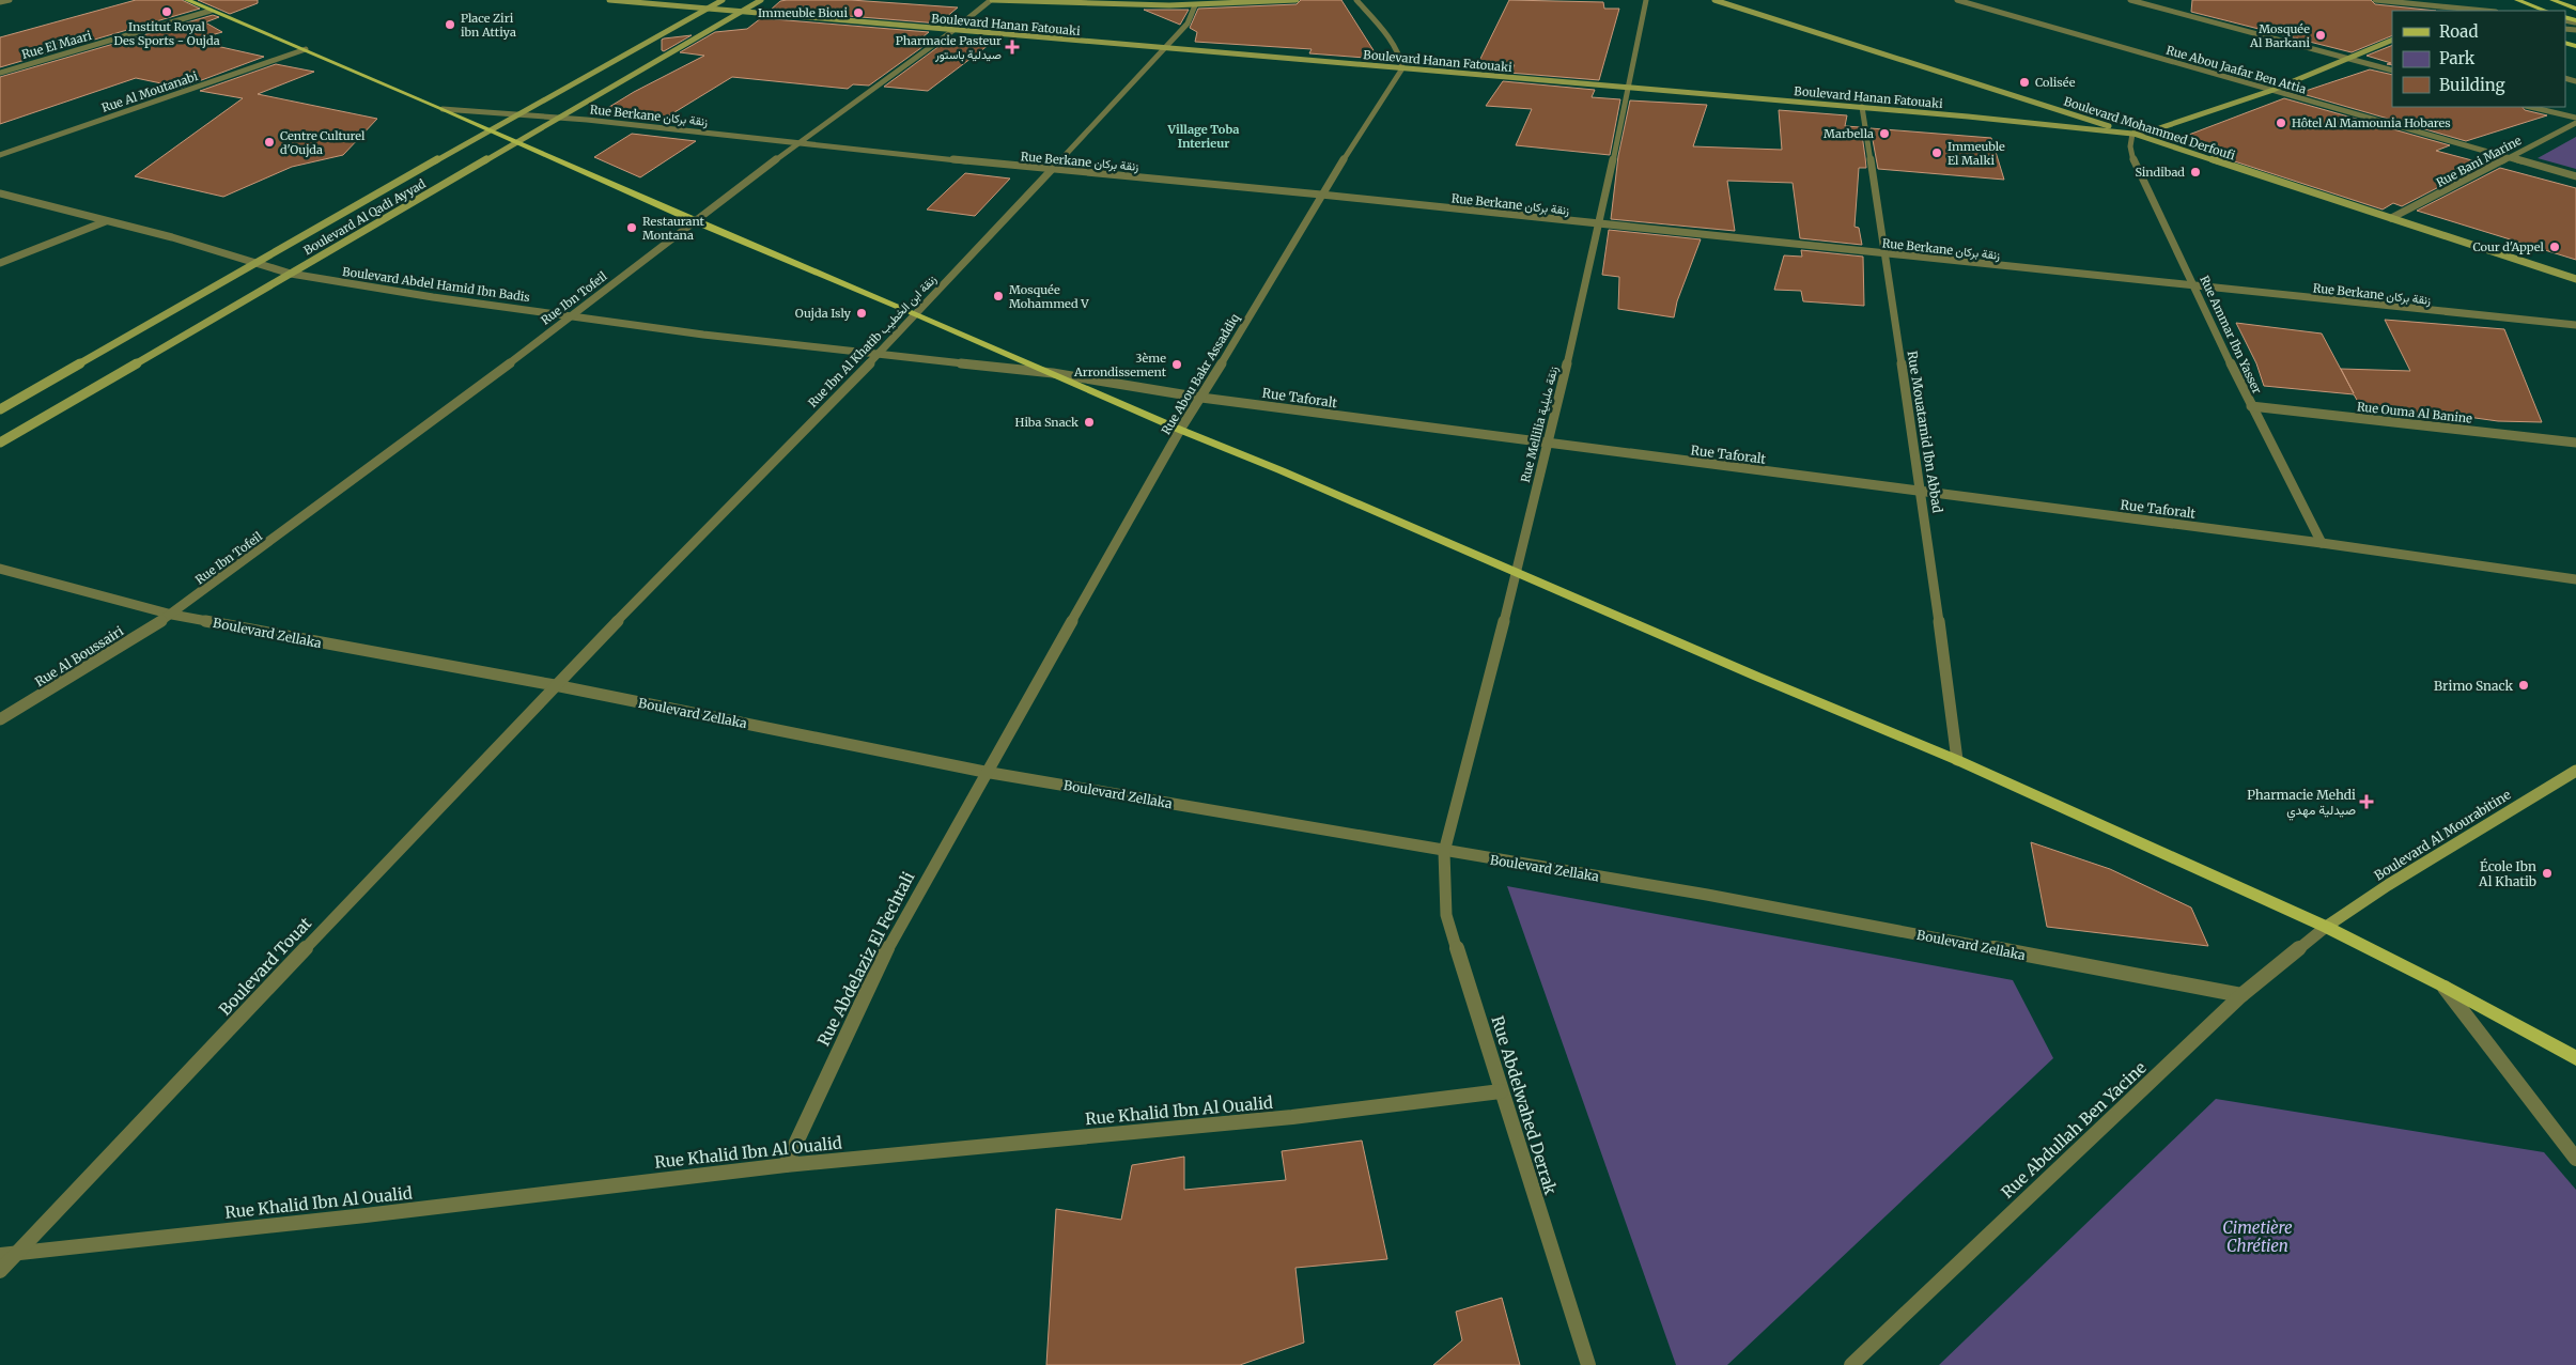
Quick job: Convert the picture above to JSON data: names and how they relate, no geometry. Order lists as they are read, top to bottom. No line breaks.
{"streets":{"street":["Boulevard Hanan Fatouaki","Rue El Maari","Rue Abou Jaafar Ben Attia","Rue Al Moutanabi","Rue Berkane زنقة بركان","Boulevard Mohammed Derfoufi","Rue Bani Marine","Boulevard Al Qadi Ayyad","Boulevard Abdel Hamid Ibn Badis","Rue Ibn Tofeil","Rue Ammar Ibn Yasser","Rue Ibn Al Khatib زنقة ابن الخطيب","Rue Abou Bakr Assaddiq","Rue Taforalt","Rue Ouma Al Banine","Rue Mellilia زنقة مليلية","Rue Mouatamid Ibn Abbad","Boulevard Zellaka","Rue Al Boussairi","Boulevard Al Mourabitine","Rue Abdelaziz El Fechtali","Boulevard Touat","Rue Abdelwahed Derrak","Rue Khalid Ibn Al Oualid","Rue Abdullah Ben Yacine"]},"crossings":[["Boulevard Hanan Fatouaki","Boulevard Mohammed Derfoufi"],["Boulevard Hanan Fatouaki","Boulevard Al Qadi Ayyad"],["Boulevard Hanan Fatouaki","Rue Ibn Tofeil"],["Boulevard Hanan Fatouaki","Rue Ammar Ibn Yasser"],["Boulevard Hanan Fatouaki","Rue Ibn Al Khatib زنقة ابن الخطيب"],["Boulevard Hanan Fatouaki","Rue Abou Bakr Assaddiq"],["Boulevard Hanan Fatouaki","Rue Mellilia زنقة مليلية"],["Boulevard Hanan Fatouaki","Rue Mouatamid Ibn Abbad"],["Rue Abou Jaafar Ben Attia","Rue Bani Marine"],["Rue Berkane زنقة بركان","Boulevard Al Qadi Ayyad"],["Rue Berkane زنقة بركان","Rue Ibn Tofeil"],["Rue Berkane زنقة بركان","Rue Ammar Ibn Yasser"],["Rue Berkane زنقة بركان","Rue Ibn Al Khatib زنقة ابن الخطيب"],["Rue Berkane زنقة بركان","Rue Abou Bakr Assaddiq"],["Rue Berkane زنقة بركان","Rue Mellilia زنقة مليلية"],["Rue Berkane زنقة بركان","Rue Mouatamid Ibn Abbad"],["Boulevard Mohammed Derfoufi","Rue Bani Marine"],["Boulevard Mohammed Derfoufi","Rue Ammar Ibn Yasser"],["Boulevard Al Qadi Ayyad","Boulevard Abdel Hamid Ibn Badis"],["Boulevard Abdel Hamid Ibn Badis","Rue Ibn Tofeil"],["Boulevard Abdel Hamid Ibn Badis","Rue Ibn Al Khatib زنقة ابن الخطيب"],["Boulevard Abdel Hamid Ibn Badis","Rue Taforalt"],["Rue Ibn Tofeil","Boulevard Zellaka"],["Rue Ibn Tofeil","Rue Al Boussairi"],["Rue Ammar Ibn Yasser","Rue Taforalt"],["Rue Ammar Ibn Yasser","Rue Ouma Al Banine"],["Rue Ibn Al Khatib زنقة ابن الخطيب","Rue Taforalt"],["Rue Ibn Al Khatib زنقة ابن الخطيب","Boulevard Zellaka"],["Rue Ibn Al Khatib زنقة ابن الخطيب","Boulevard Touat"],["Rue Abou Bakr Assaddiq","Rue Taforalt"],["Rue Abou Bakr Assaddiq","Boulevard Zellaka"],["Rue Abou Bakr Assaddiq","Rue Abdelaziz El Fechtali"],["Rue Taforalt","Rue Mellilia زنقة مليلية"],["Rue Taforalt","Rue Mouatamid Ibn Abbad"],["Rue Mellilia زنقة مليلية","Boulevard Zellaka"],["Rue Mellilia زنقة مليلية","Rue Abdelwahed Derrak"],["Boulevard Zellaka","Rue Al Boussairi"],["Boulevard Zellaka","Rue Abdelaziz El Fechtali"],["Boulevard Zellaka","Boulevard Touat"],["Boulevard Zellaka","Rue Abdelwahed Derrak"],["Boulevard Zellaka","Rue Abdullah Ben Yacine"],["Boulevard Al Mourabitine","Rue Abdullah Ben Yacine"],["Rue Abdelaziz El Fechtali","Rue Khalid Ibn Al Oualid"],["Boulevard Touat","Rue Khalid Ibn Al Oualid"],["Rue Abdelwahed Derrak","Rue Khalid Ibn Al Oualid"]],"districts":["Village Toba Interieur"],"parks":["Cimetière Chrétien"],"places":{"other":["Institut Royal Des Sports - Oujda","Immeuble Bioui","Place Ziri ibn Attiya","Mosquée Al Barkani","Colisée","Hôtel Al Mamounia Hobares","Marbella","Centre Culturel d'Oujda","Immeuble El Malki","Sindibad","Restaurant Montana","Cour d'Appel","Mosquée Mohammed V","Oujda Isly","3ème Arrondissement","Hiba Snack","Brimo Snack","École Ibn Al Khatib"],"health":["Pharmacie Pasteur صيدلية باستور","Pharmacie Mehdi صيدلية مهدي"]},"legend":["Road","Park","Building"]}
